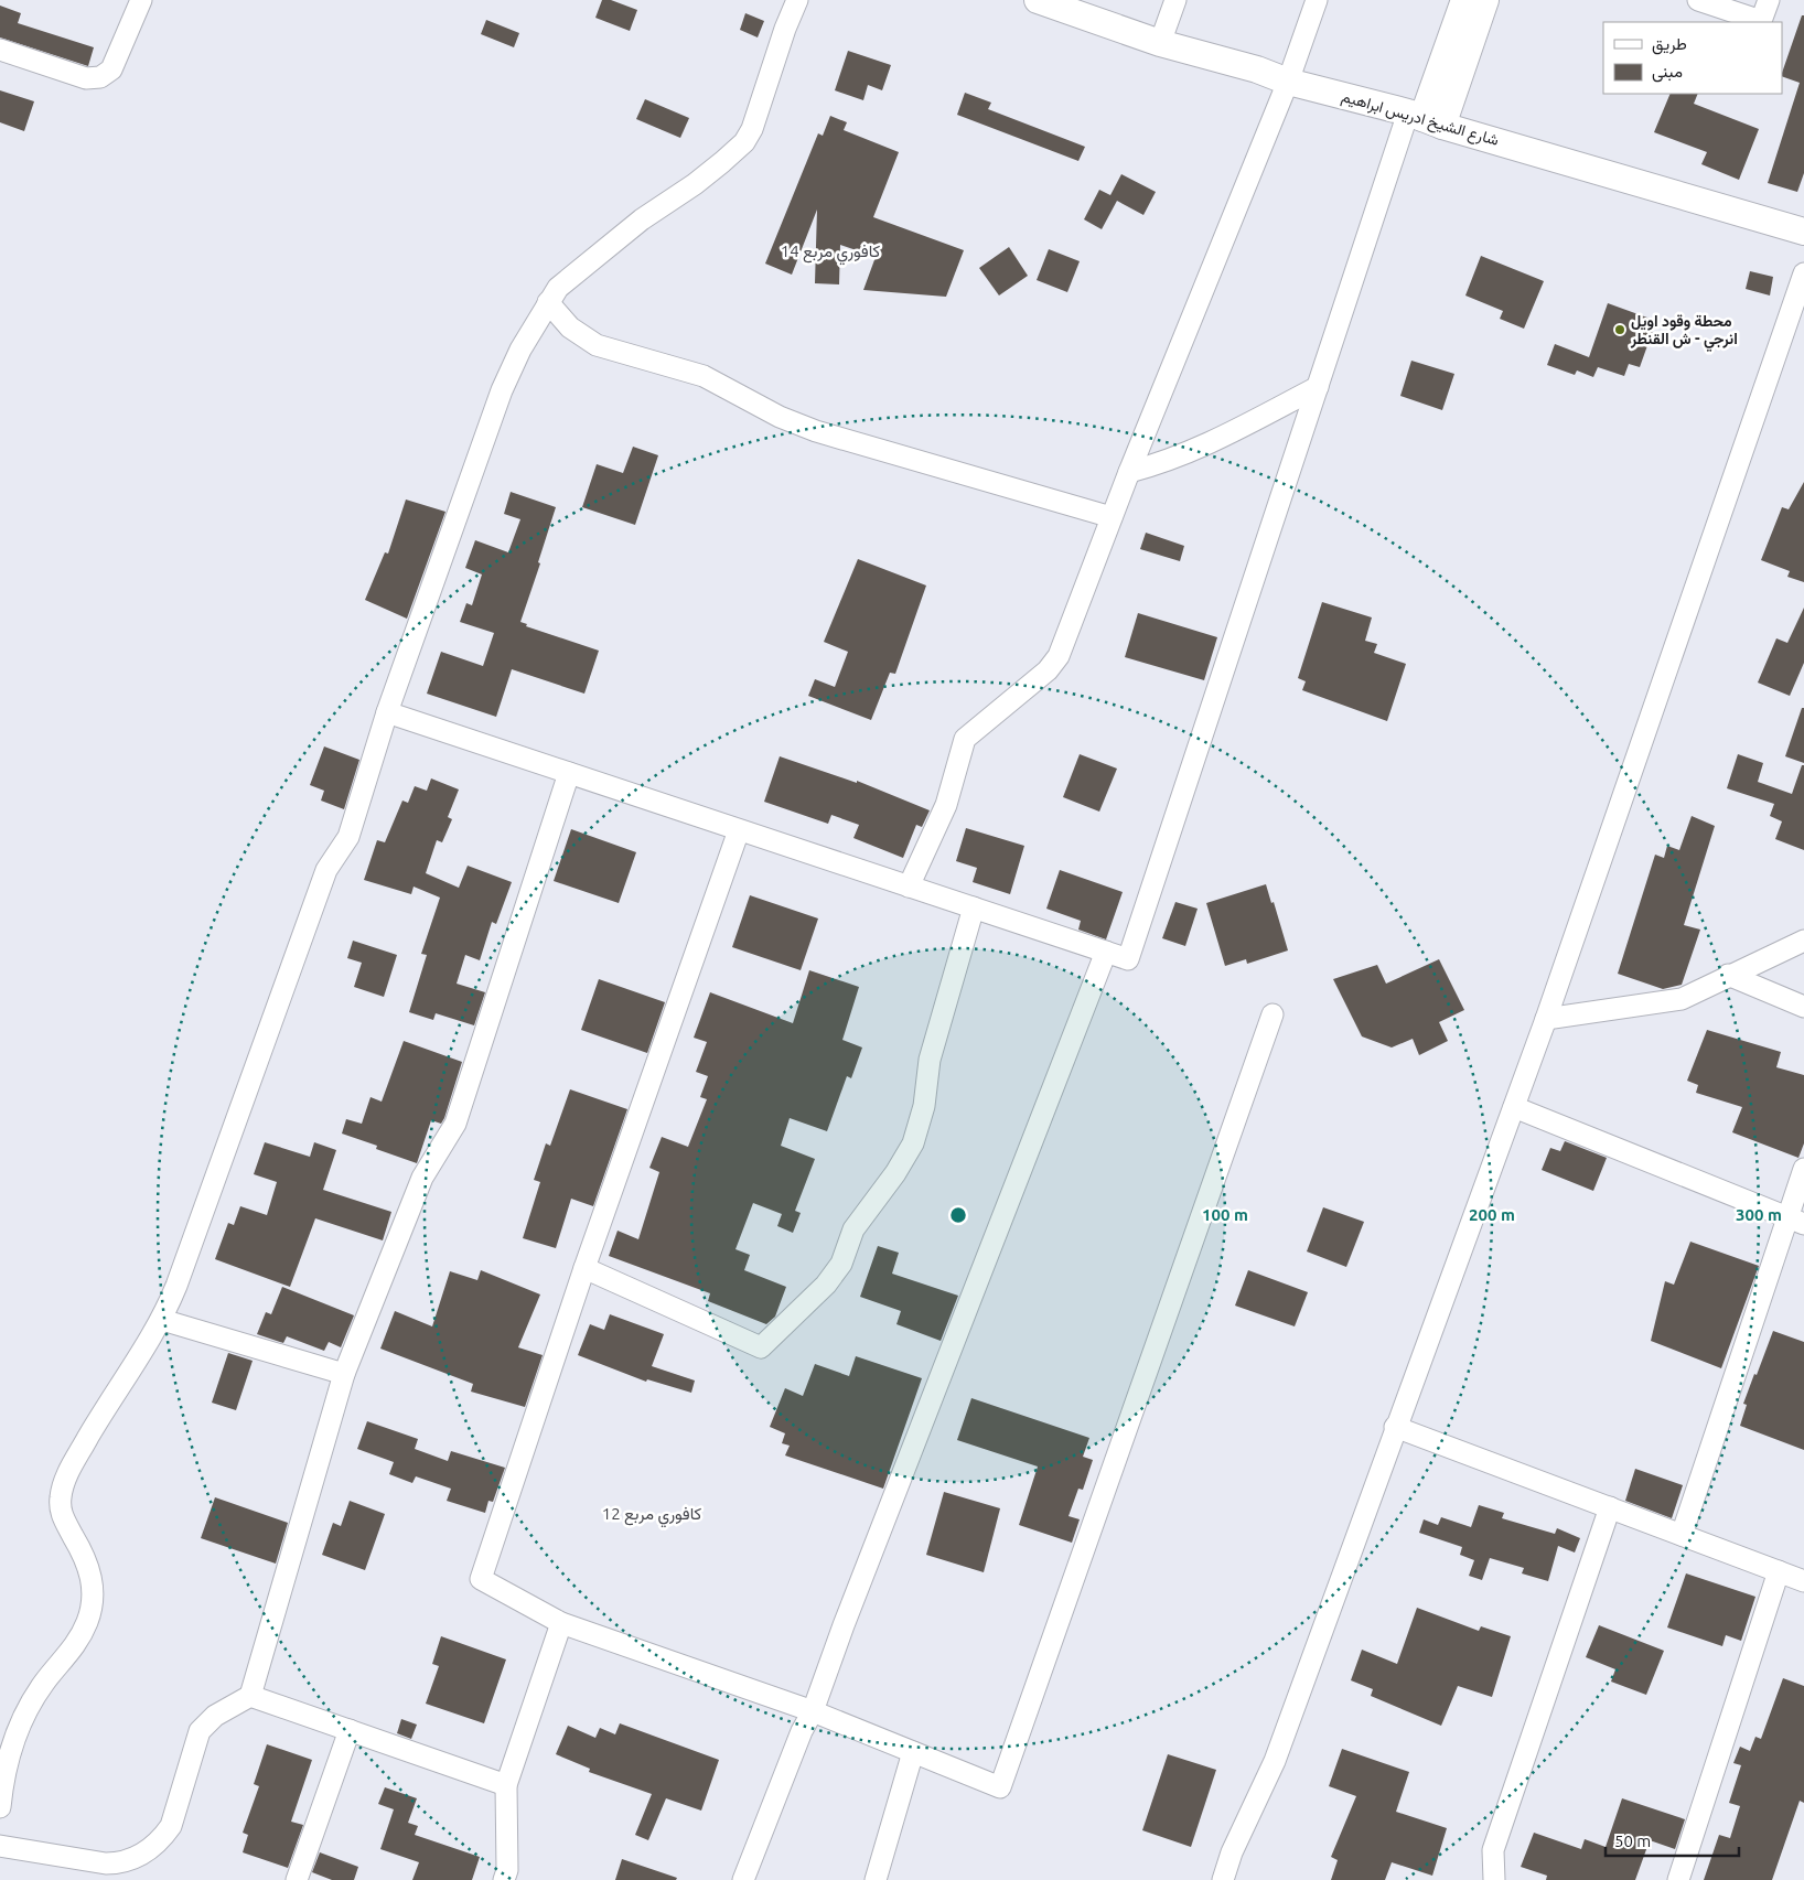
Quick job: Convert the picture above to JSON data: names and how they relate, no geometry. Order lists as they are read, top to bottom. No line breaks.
{"streets":{"street":["شارع الشيخ ادريس ابراهيم"]},"districts":["كافوري مربع 14","كافوري مربع 12"],"places":["محطة وقود اويل انرجي - ش القنطر"],"legend":["طريق","مبنى"],"scale_bar":"50 m","rings":["100 m","200 m","300 m"]}
